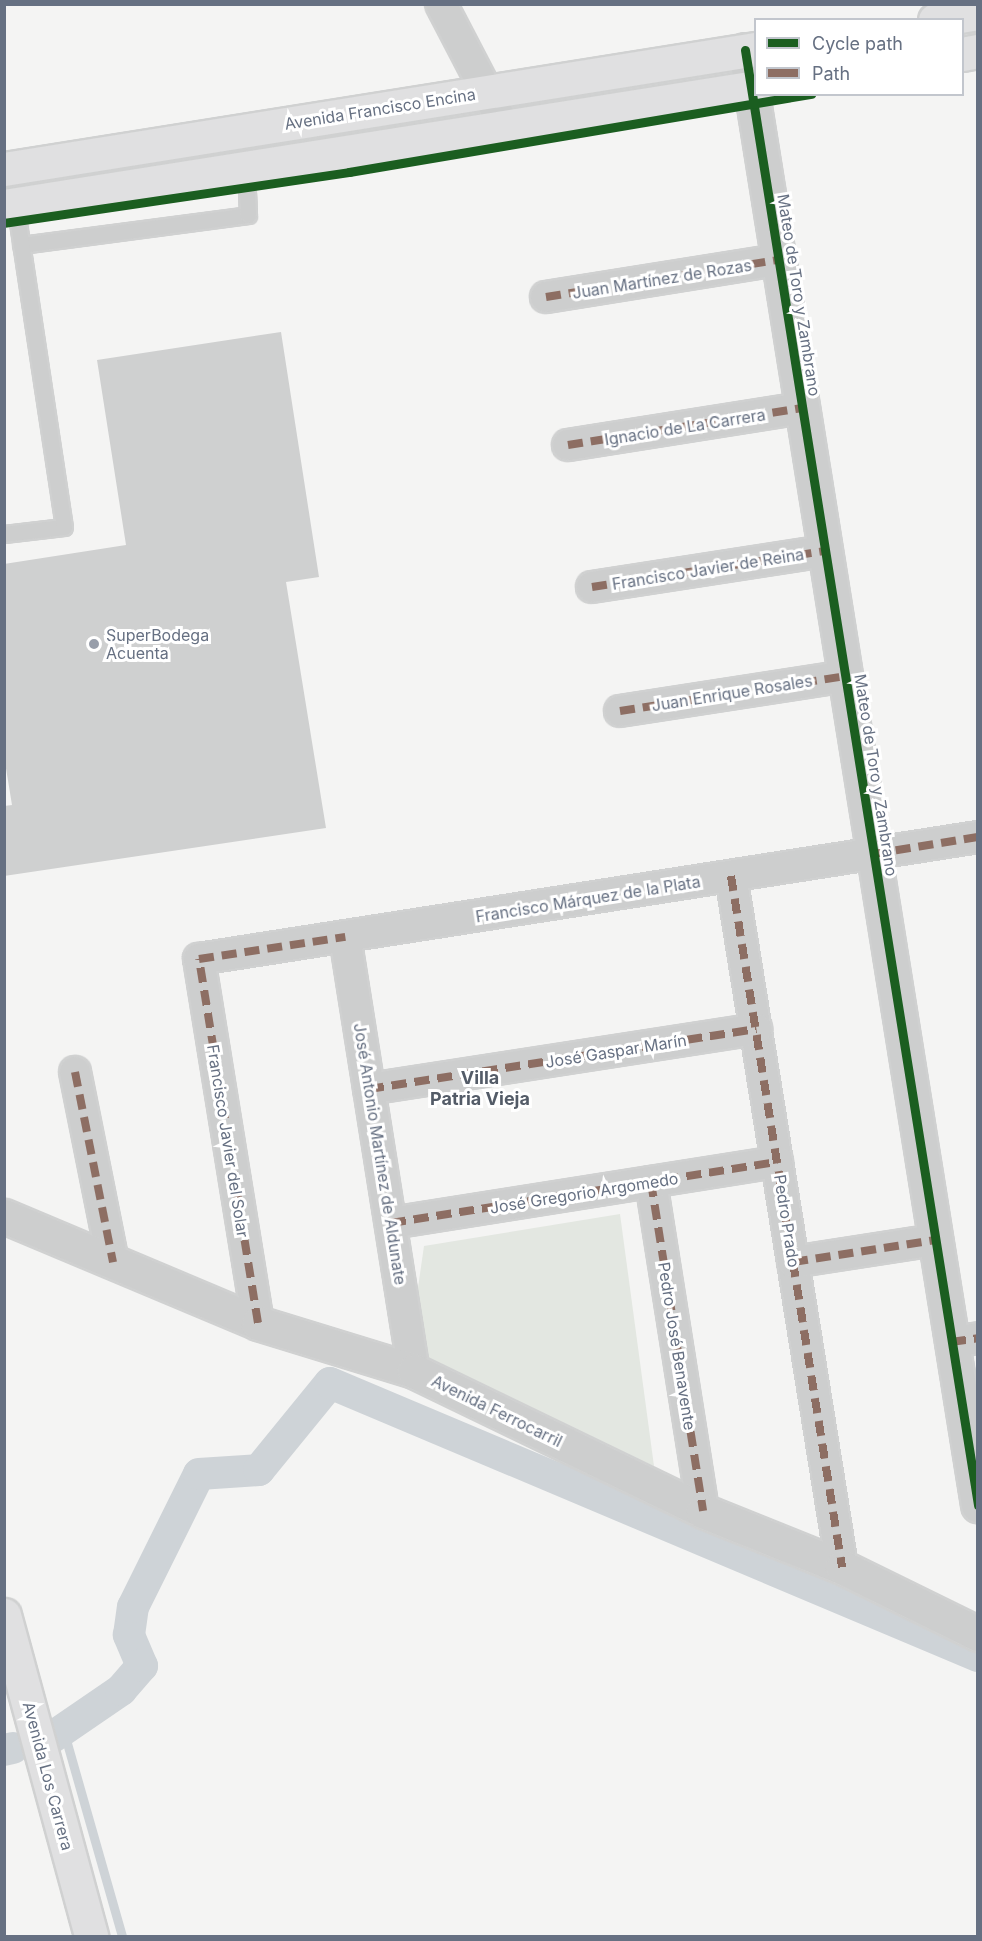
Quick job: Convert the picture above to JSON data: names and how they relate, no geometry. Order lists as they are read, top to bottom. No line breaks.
{"streets":{"main road":["Avenida Francisco Encina","Avenida Los Carrera"],"street":["Juan Martínez de Rozas","Mateo de Toro y Zambrano","Ignacio de La Carrera","Francisco Javier de Reina","Juan Enrique Rosales","Francisco Márquez de la Plata","José Gaspar Marín","Francisco Javier del Solar","José Antonio Martínez de Aldunate","José Gregorio Argomedo","Pedro Prado","Pedro José Benavente","Avenida Ferrocarril"]},"crossings":[["Avenida Francisco Encina","Mateo de Toro y Zambrano"],["Juan Martínez de Rozas","Mateo de Toro y Zambrano"],["Mateo de Toro y Zambrano","Ignacio de La Carrera"],["Mateo de Toro y Zambrano","Francisco Javier de Reina"],["Mateo de Toro y Zambrano","Juan Enrique Rosales"],["Mateo de Toro y Zambrano","Francisco Márquez de la Plata"],["Francisco Márquez de la Plata","Francisco Javier del Solar"],["Francisco Márquez de la Plata","José Antonio Martínez de Aldunate"],["Francisco Márquez de la Plata","Pedro Prado"],["José Gaspar Marín","José Antonio Martínez de Aldunate"],["José Gaspar Marín","Pedro Prado"],["Francisco Javier del Solar","Avenida Ferrocarril"],["José Antonio Martínez de Aldunate","José Gregorio Argomedo"],["José Antonio Martínez de Aldunate","Avenida Ferrocarril"],["José Gregorio Argomedo","Pedro Prado"],["José Gregorio Argomedo","Pedro José Benavente"],["Pedro Prado","Avenida Ferrocarril"],["Pedro José Benavente","Avenida Ferrocarril"]],"districts":["Villa Patria Vieja"],"places":["SuperBodega Acuenta"],"legend":["Cycle path","Path"]}
